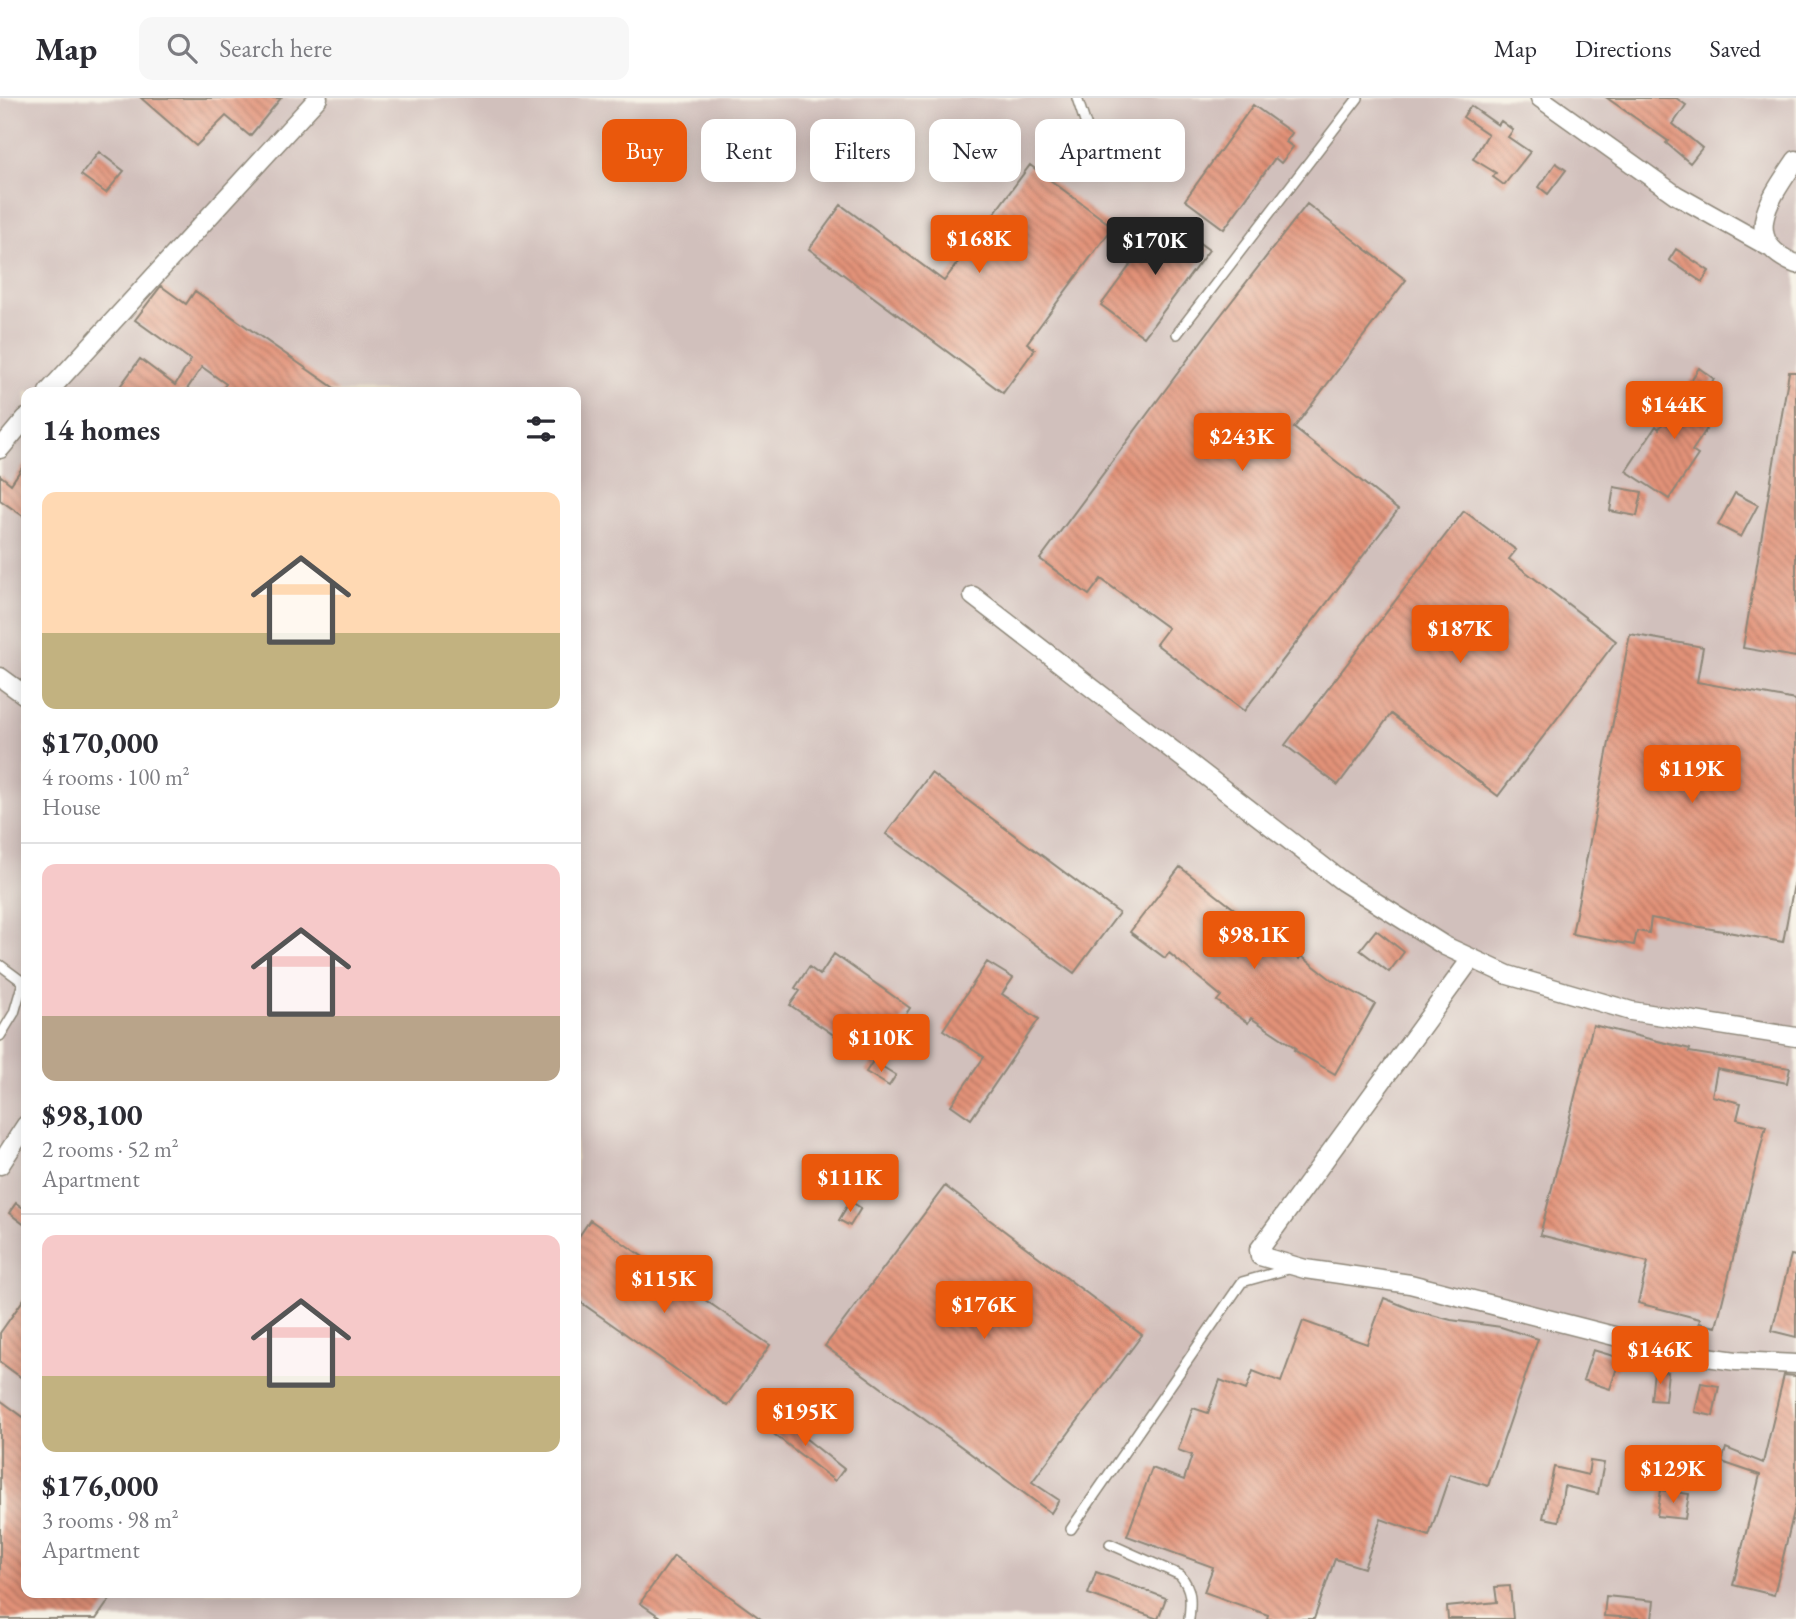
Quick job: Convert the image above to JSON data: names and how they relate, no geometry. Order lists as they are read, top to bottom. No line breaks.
{"page":{"header":"Map","search":"Search here","nav":["Map","Directions","Saved"],"chip":["Buy","Rent","Filters","New","Apartment"],"price":["$168K","$170K","$144K","$243K","$187K","$119K","$98.1K","$110K","$111K","$115K","$176K","$146K","$195K","$129K"],"heading":"14 homes","list":[{"name":"$170,000","note":"4 rooms · 100 m² · House"},{"name":"$98,100","note":"2 rooms · 52 m² · Apartment"},{"name":"$176,000","note":"3 rooms · 98 m² · Apartment"}]}}
